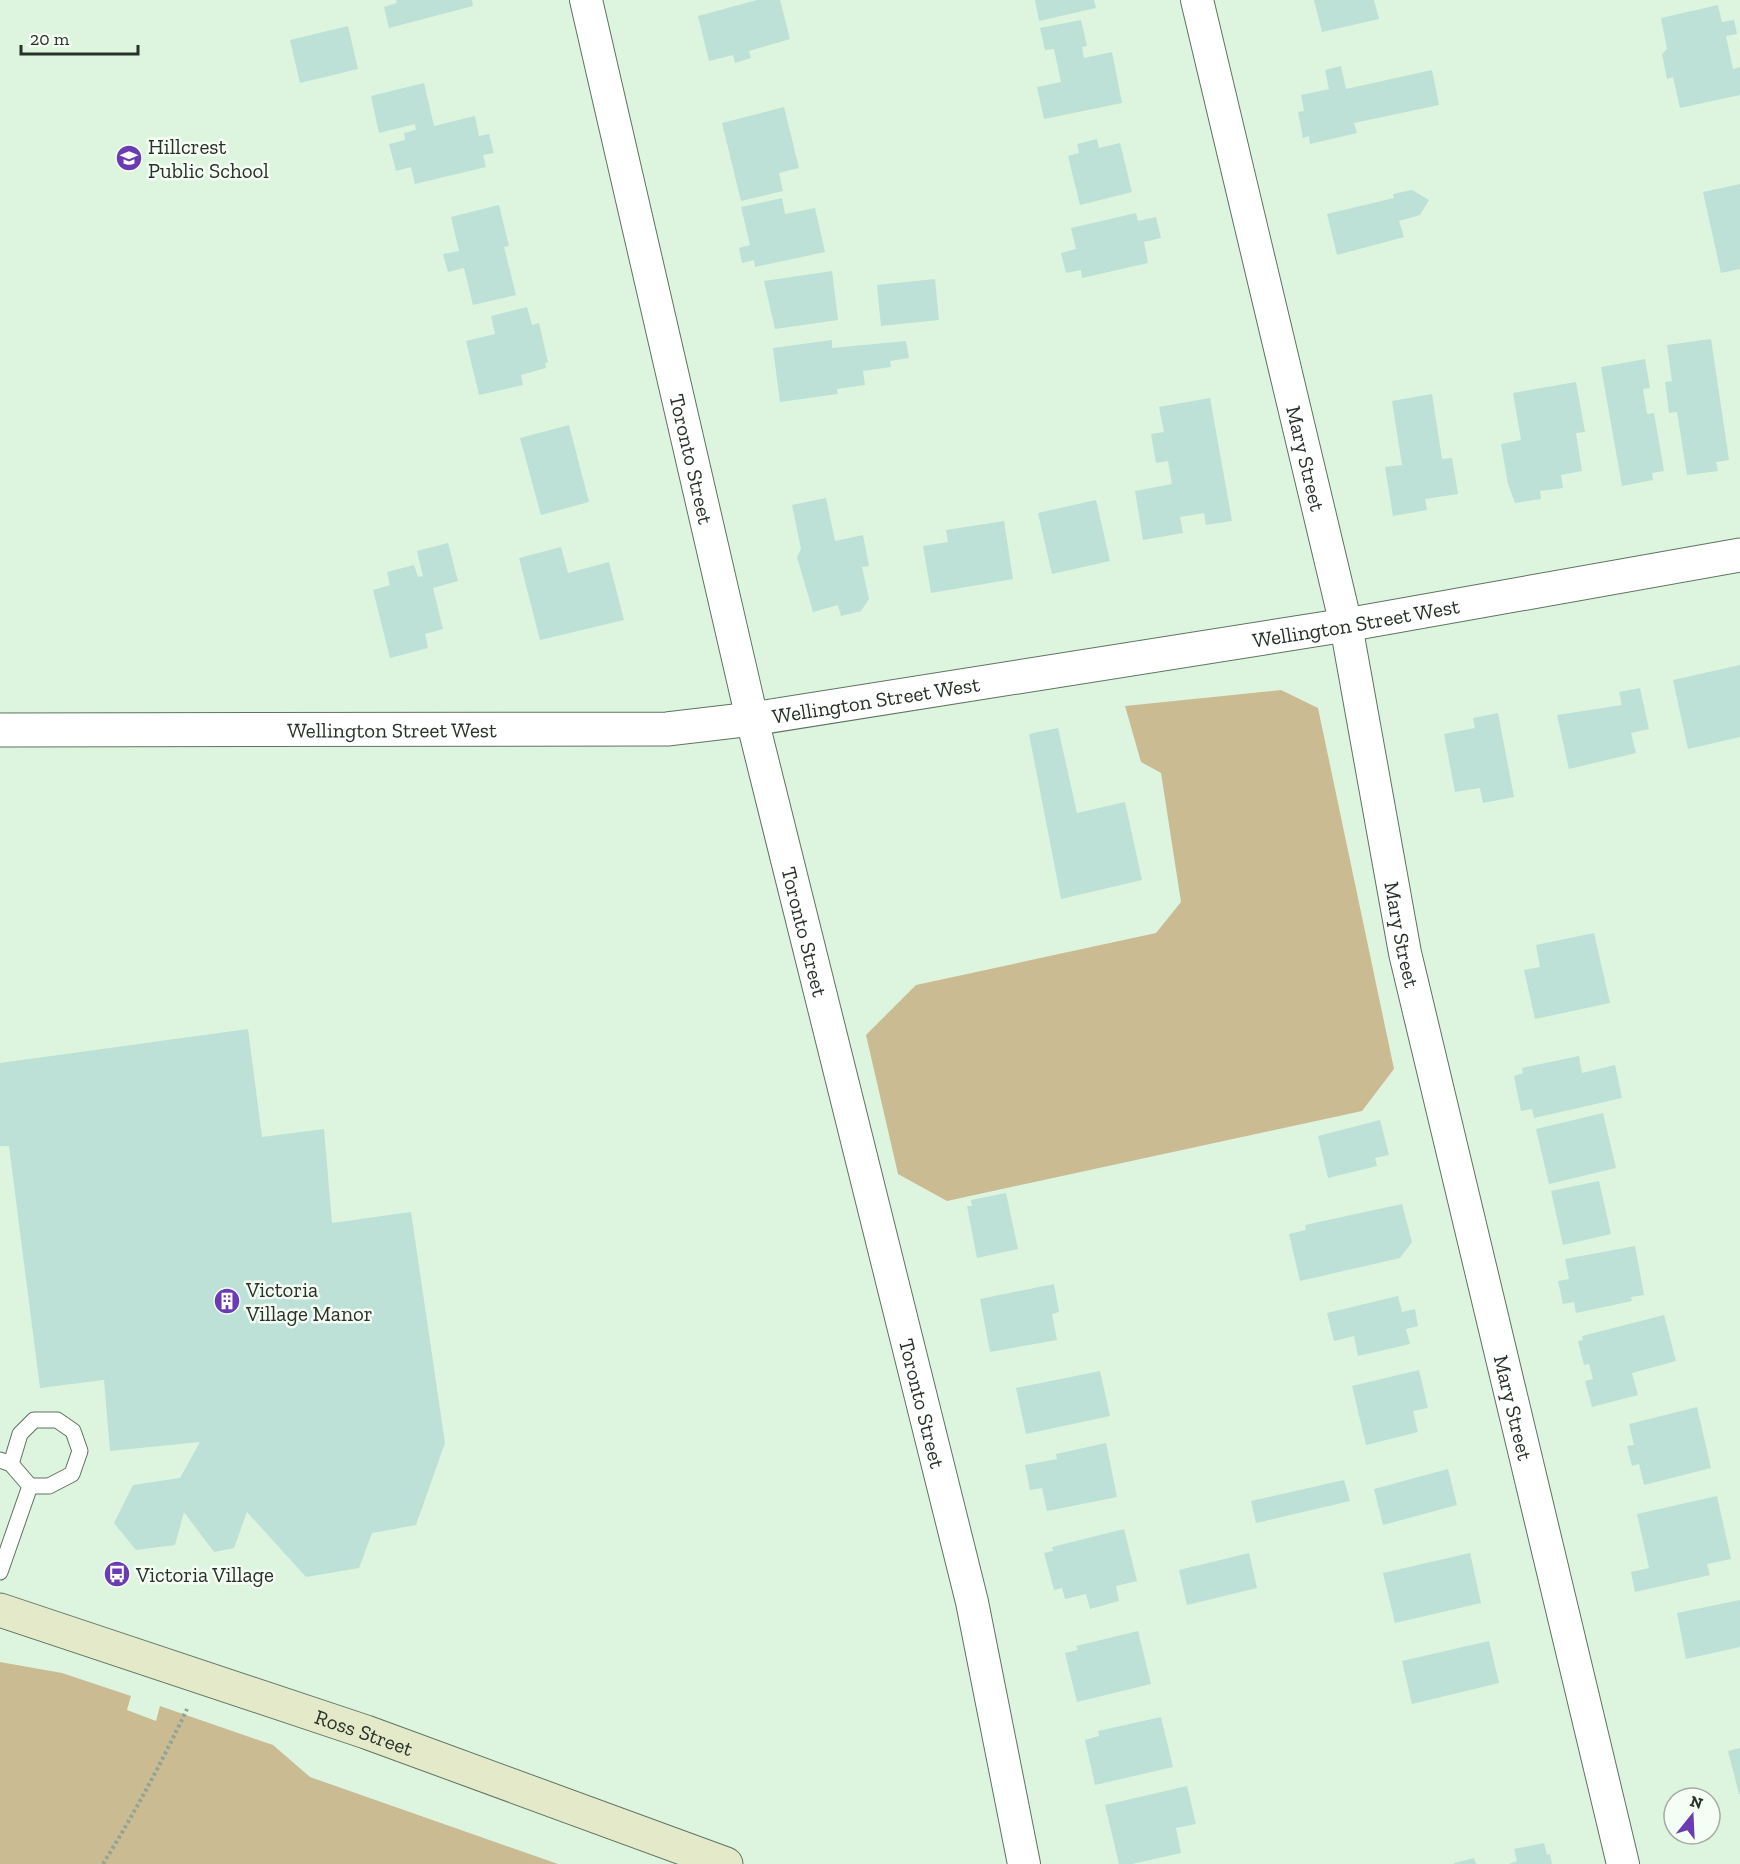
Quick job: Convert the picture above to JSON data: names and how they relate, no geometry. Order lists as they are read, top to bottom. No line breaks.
{"streets":{"main road":["Ross Street"],"street":["Mary Street","Toronto Street","Wellington Street West"]},"crossings":[["Mary Street","Wellington Street West"],["Toronto Street","Wellington Street West"]],"places":{"school or university":["Hillcrest Public School"],"building":["Victoria Village Manor"],"bus stop":["Victoria Village"]},"scale_bar":"20 m","north":"top"}
